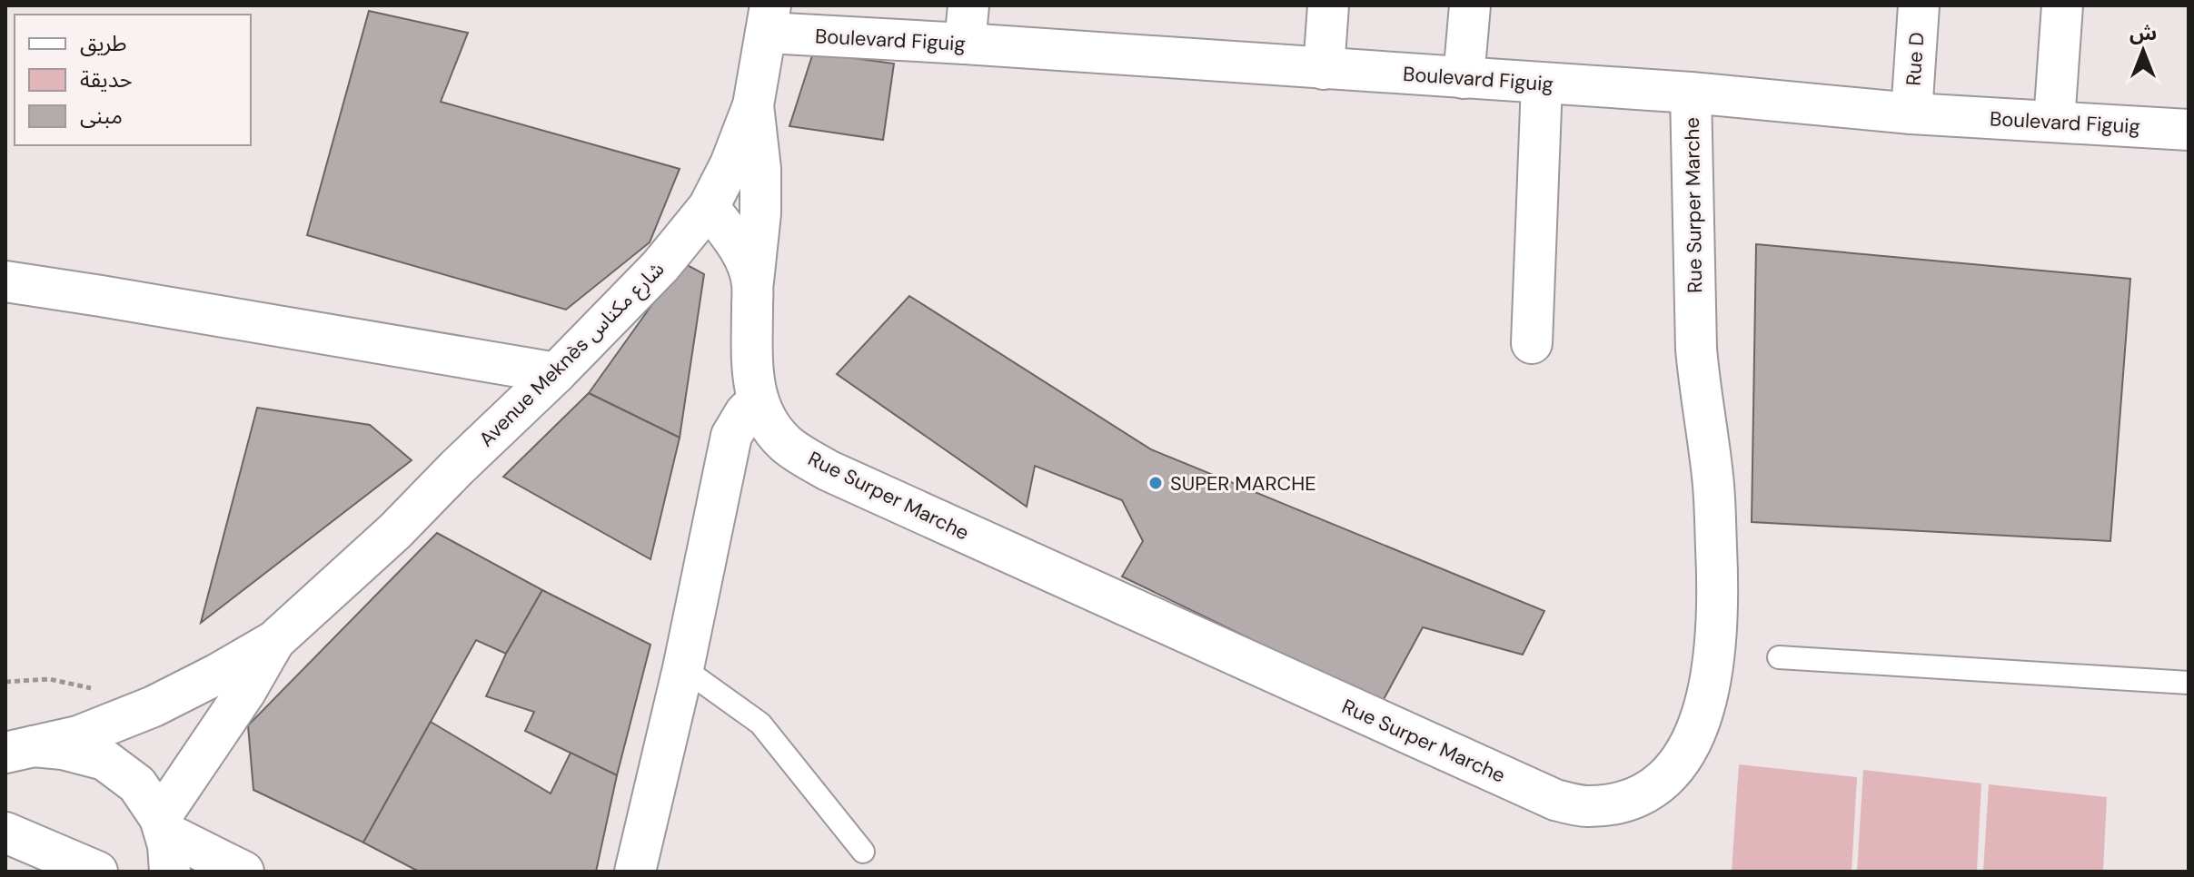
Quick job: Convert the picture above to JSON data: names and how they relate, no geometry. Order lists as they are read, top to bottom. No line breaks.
{"streets":{"main road":["Boulevard Figuig","Rue D","Rue Surper Marche","Avenue Meknès شارع مكناس"]},"crossings":[["Boulevard Figuig","Rue D"],["Boulevard Figuig","Rue Surper Marche"],["Boulevard Figuig","Avenue Meknès شارع مكناس"],["Rue Surper Marche","Avenue Meknès شارع مكناس"]],"places":["SUPER MARCHE"],"legend":["طريق","حديقة","مبنى"],"north":"top"}
